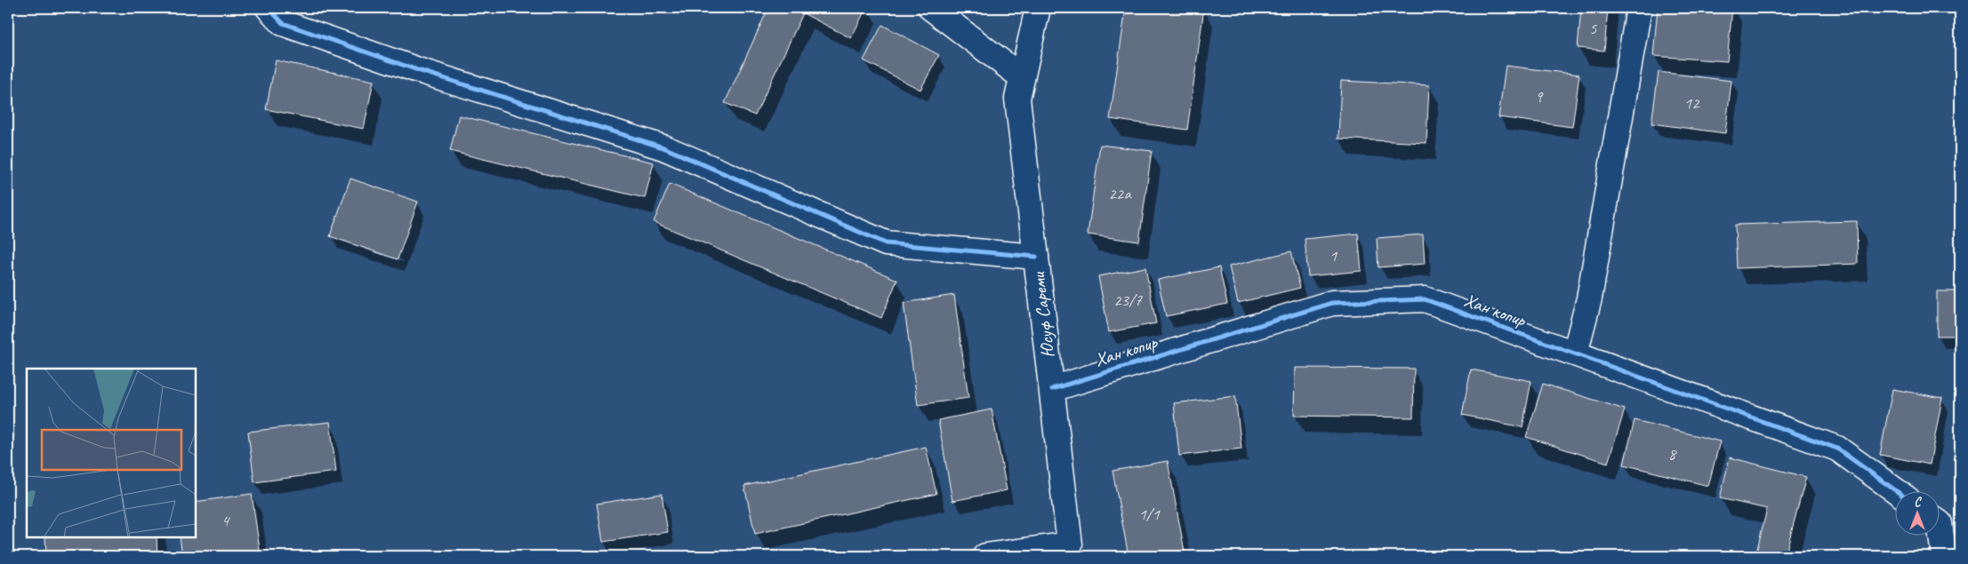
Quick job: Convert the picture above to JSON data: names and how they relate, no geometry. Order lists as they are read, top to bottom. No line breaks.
{"streets":{"street":["Хан копир","Юсуф Сареми"]},"crossings":[["Хан копир","Юсуф Сареми"]],"house_numbers":["5","9","12","22а","1","23/7","8","1/1","4"],"north":"top"}
